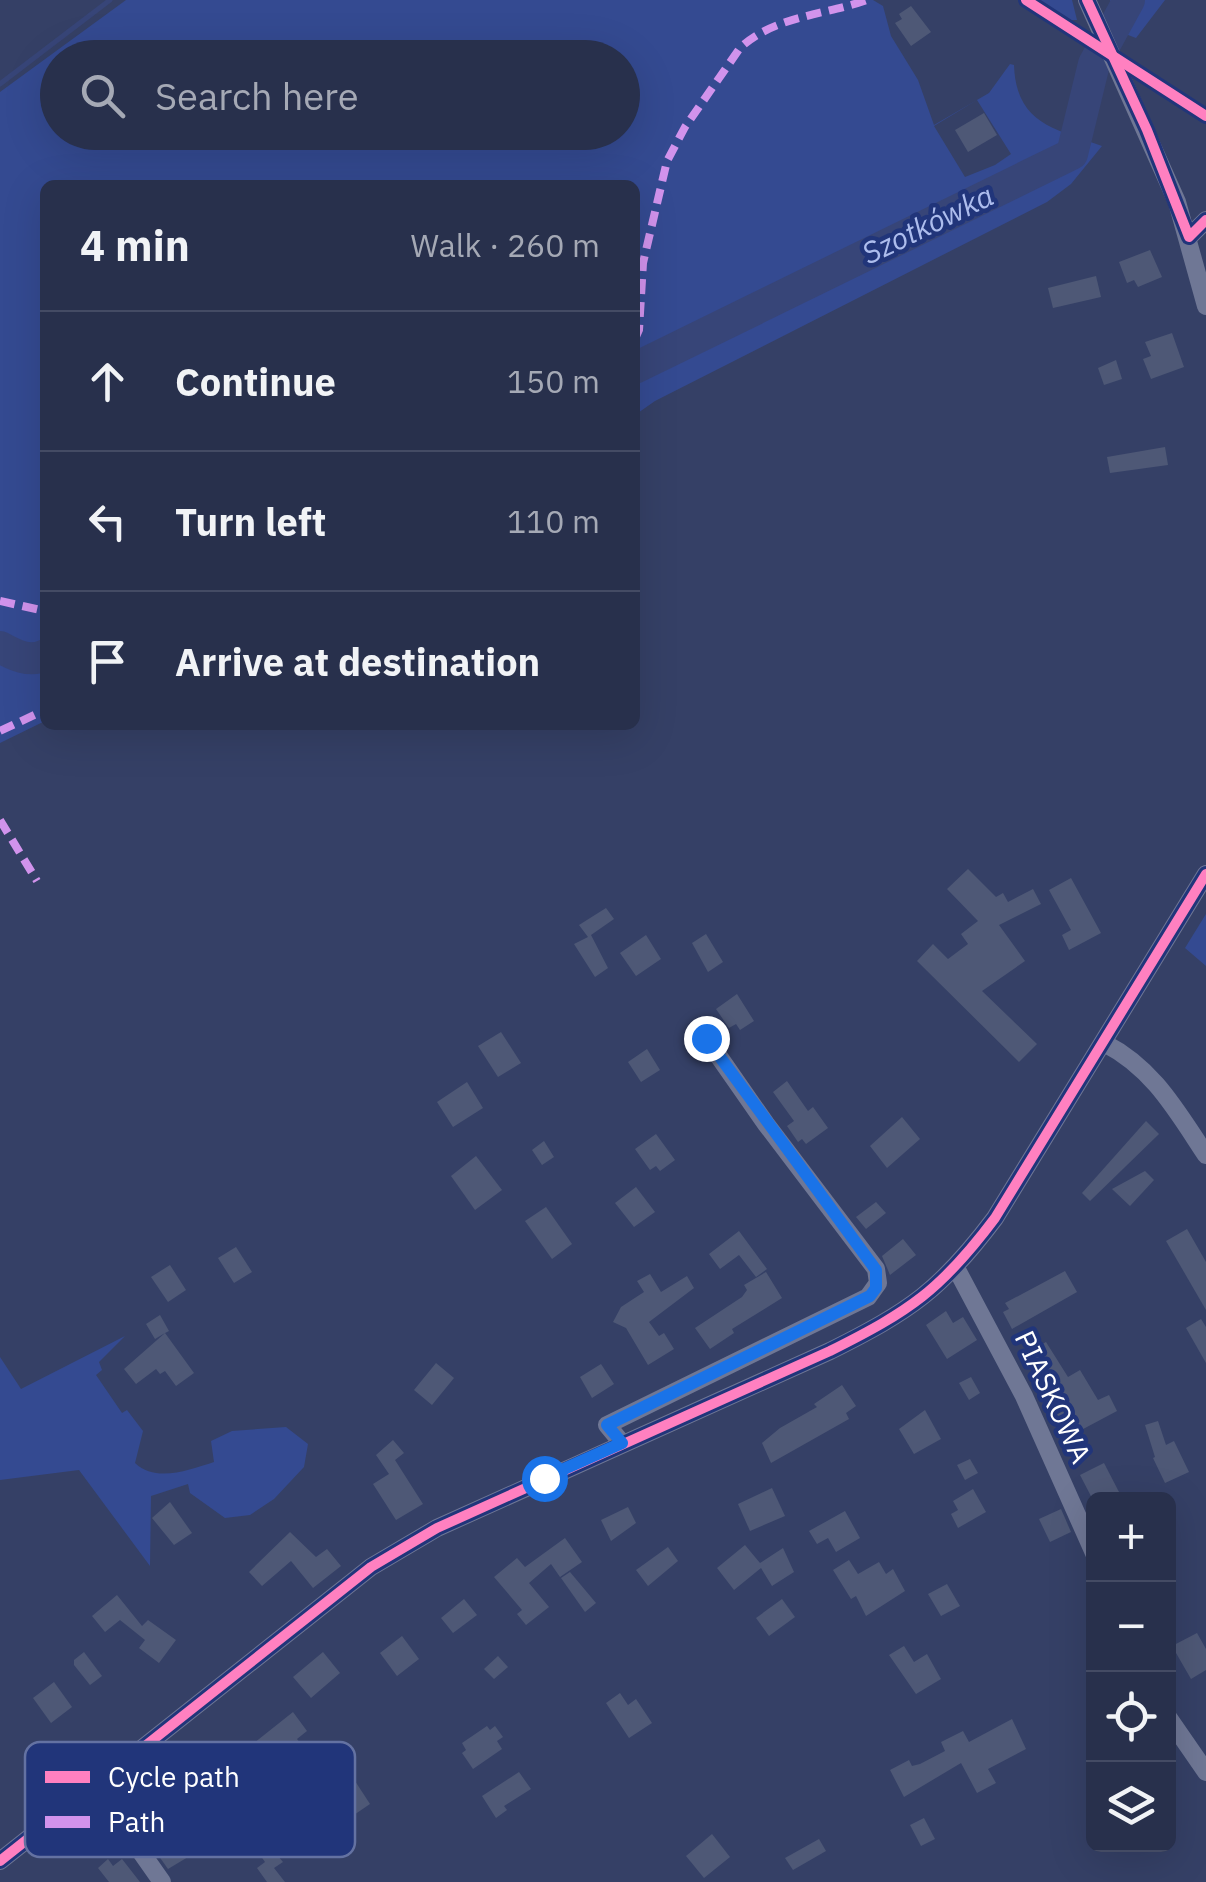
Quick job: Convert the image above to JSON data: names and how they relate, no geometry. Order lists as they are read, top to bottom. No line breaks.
{"streets":{"street":["PIASKOWA"]},"water":["Szotkówka"],"legend":["Cycle path","Path"],"page":{"search":"Search here","heading":["4 min","Walk · 260 m"],"list":[["Continue","150 m"],["Turn left","110 m"],"Arrive at destination"],"map_buttons":["+","−"]}}
